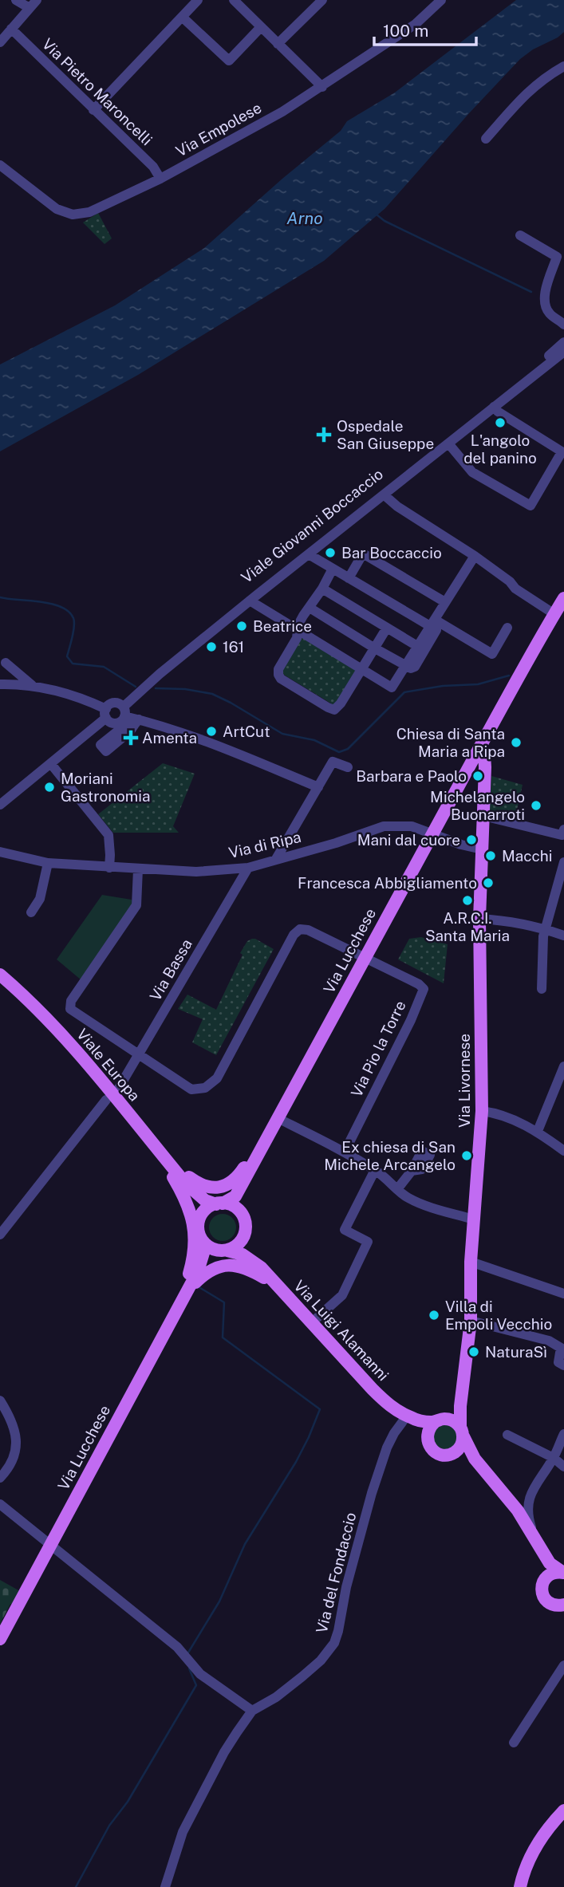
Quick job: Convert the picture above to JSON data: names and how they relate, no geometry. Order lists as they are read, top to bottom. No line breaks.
{"streets":{"main road":["Via Lucchese","Viale Europa","Via Livornese","Via Luigi Alamanni"],"street":["Via Pietro Maroncelli","Via Empolese","Viale Giovanni Boccaccio","Via di Ripa","Via Bassa","Via Pio la Torre","Via del Fondaccio"]},"crossings":[["Via Pietro Maroncelli","Via Empolese"],["Via di Ripa","Via Lucchese"],["Via di Ripa","Via Bassa"],["Via di Ripa","Via Livornese"],["Via Lucchese","Via Pio la Torre"],["Via Lucchese","Viale Europa"],["Via Lucchese","Via Livornese"],["Via Lucchese","Via Luigi Alamanni"],["Via Bassa","Via Pio la Torre"],["Viale Europa","Via Luigi Alamanni"],["Via Livornese","Via Luigi Alamanni"],["Via Luigi Alamanni","Via del Fondaccio"]],"water":["Arno"],"places":{"other":["L'angolo del panino","Bar Boccaccio","Beatrice","161","ArtCut","Chiesa di Santa Maria a Ripa","Barbara e Paolo","Moriani Gastronomia","Michelangelo Buonarroti","Mani dal cuore","Macchi","Francesca Abbigliamento","A.R.C.I. Santa Maria","Ex chiesa di San Michele Arcangelo","Villa di Empoli Vecchio","NaturaSì"],"health":["Ospedale San Giuseppe","Amenta"]},"scale_bar":"100 m"}
